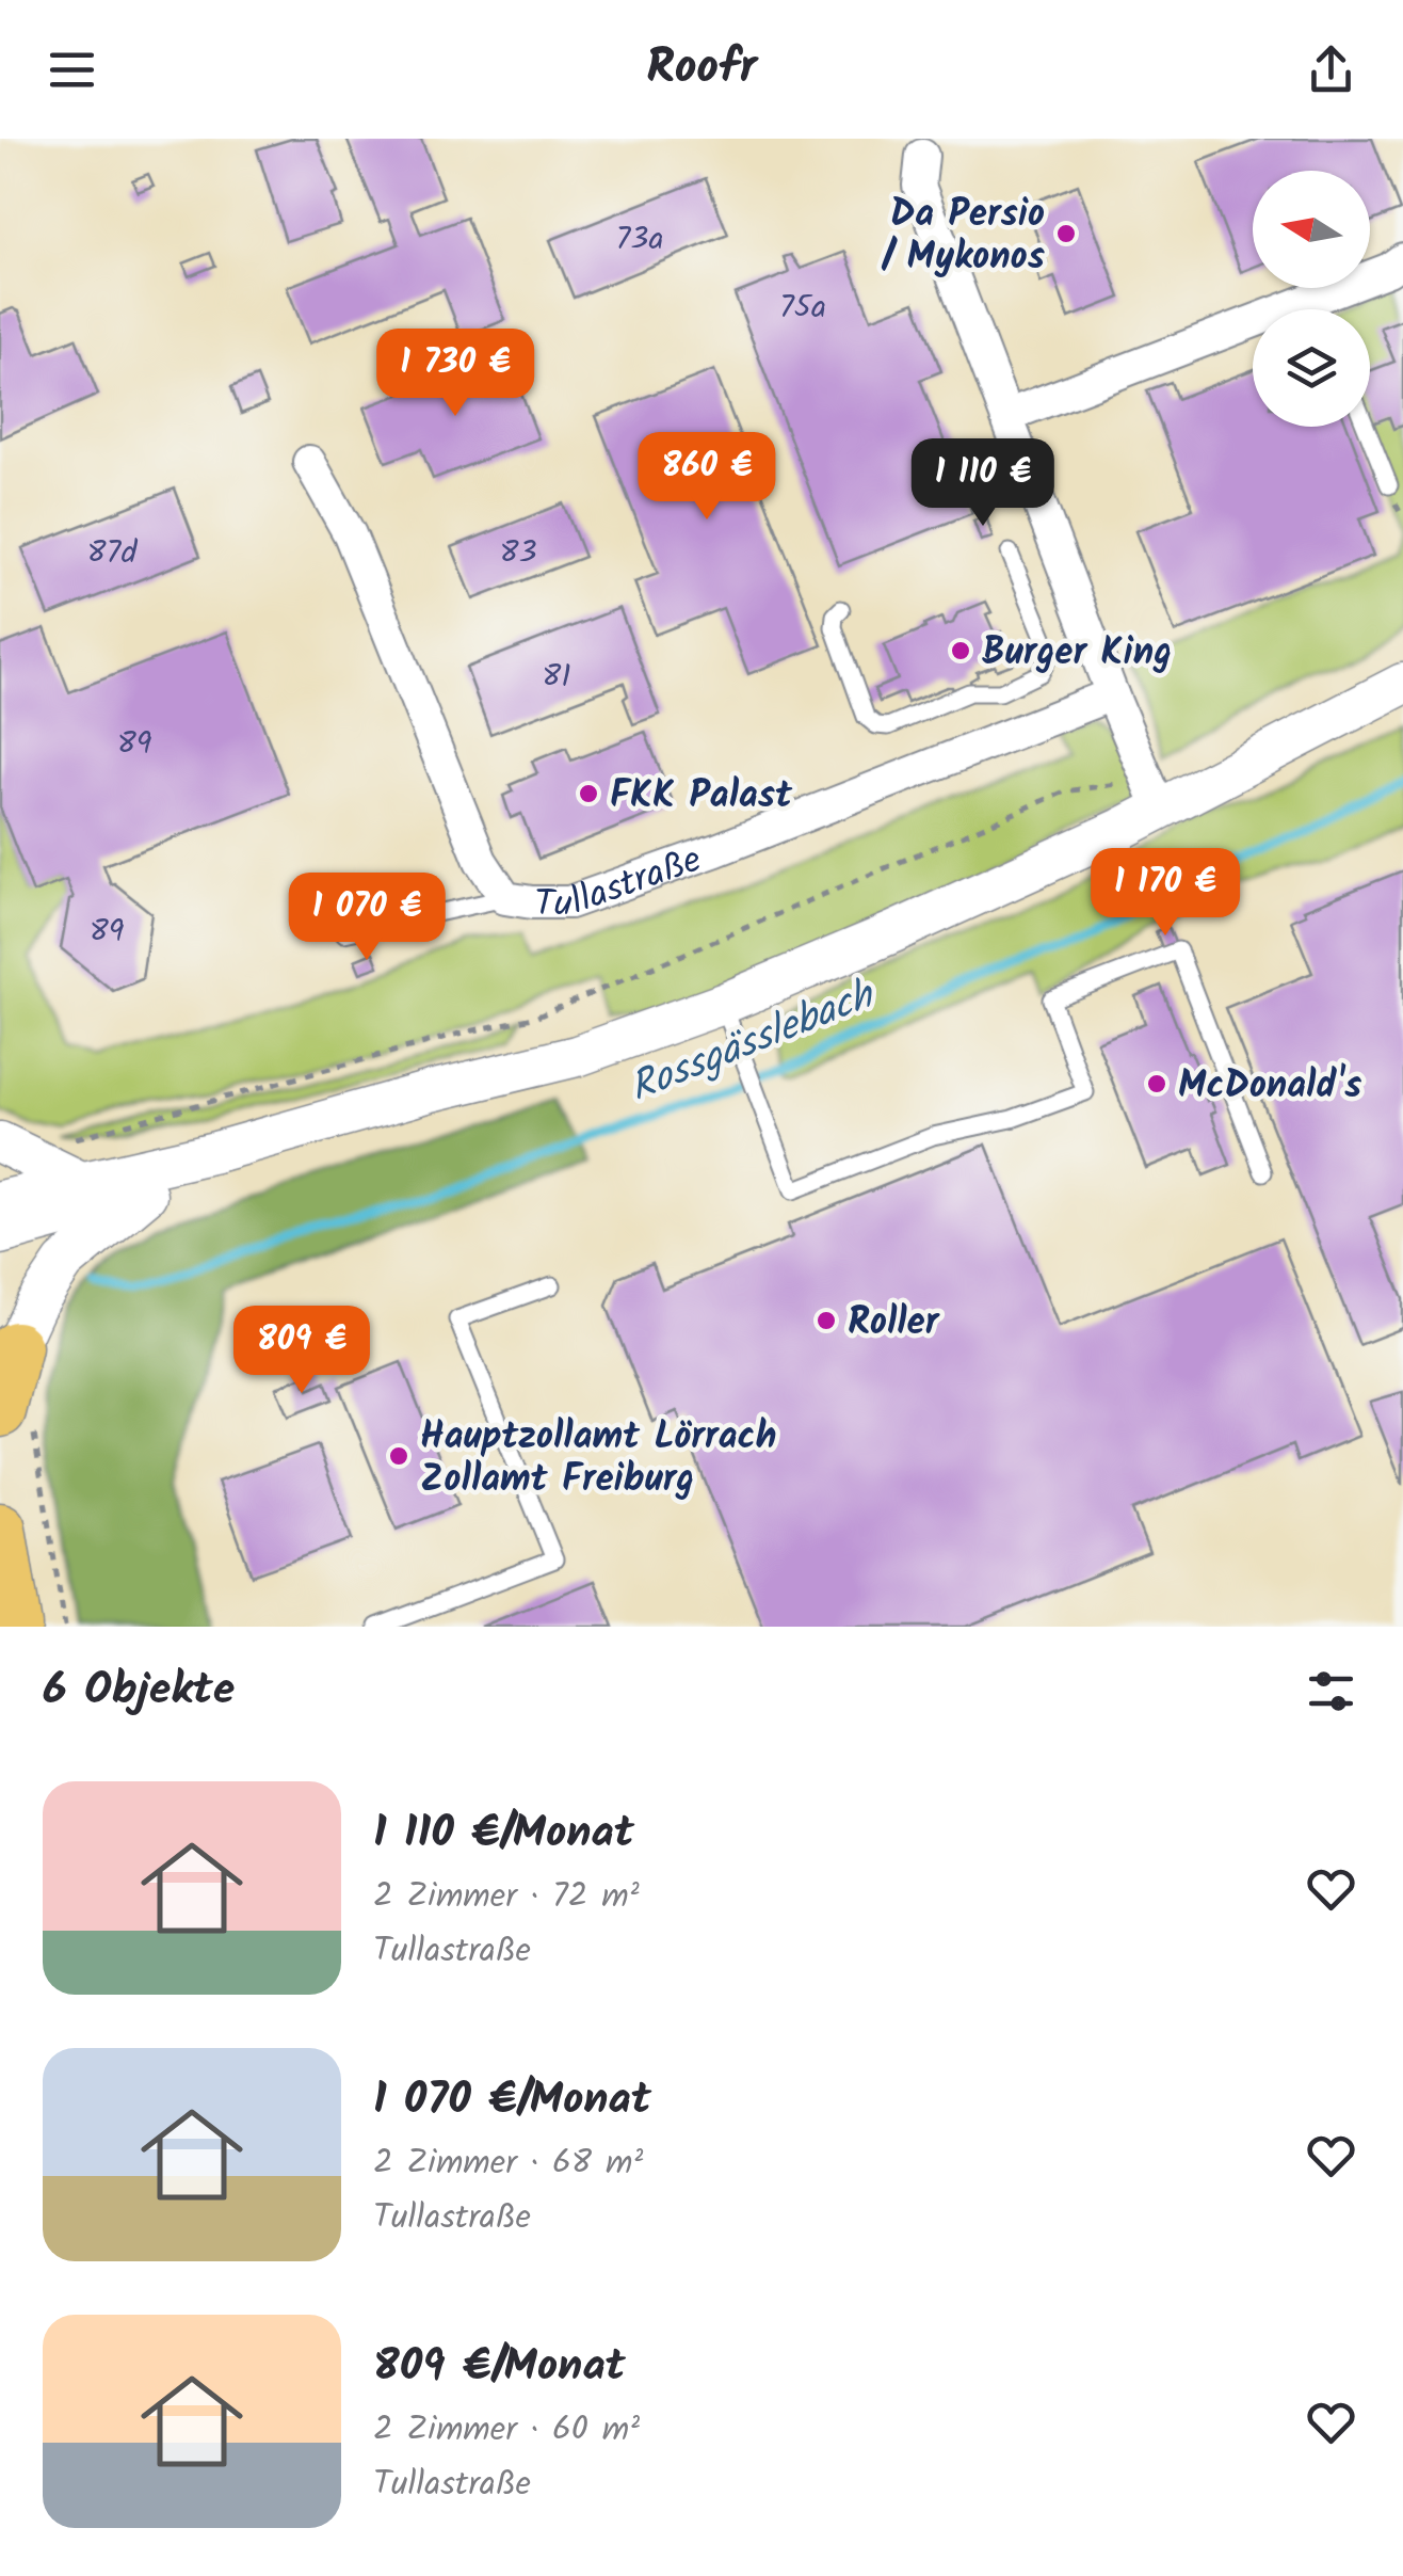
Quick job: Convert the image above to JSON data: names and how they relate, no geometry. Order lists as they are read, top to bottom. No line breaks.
{"streets":{"street":["Tullastraße"]},"water":["Rossgässlebach"],"places":["Da Persio / Mykonos","Burger King","FKK Palast","McDonald's","Roller","Hauptzollamt Lörrach Zollamt Freiburg"],"house_numbers":["73a","75a","87d","83","81","89","89"],"north":"left","page":{"header":"Roofr","price":["1 730 €","860 €","1 110 €","1 170 €","1 070 €","809 €"],"heading":"6 Objekte","list":[{"name":"1 110 €/Monat","note":"2 Zimmer · 72 m² · Tullastraße"},{"name":"1 070 €/Monat","note":"2 Zimmer · 68 m² · Tullastraße"},{"name":"809 €/Monat","note":"2 Zimmer · 60 m² · Tullastraße"}]}}
